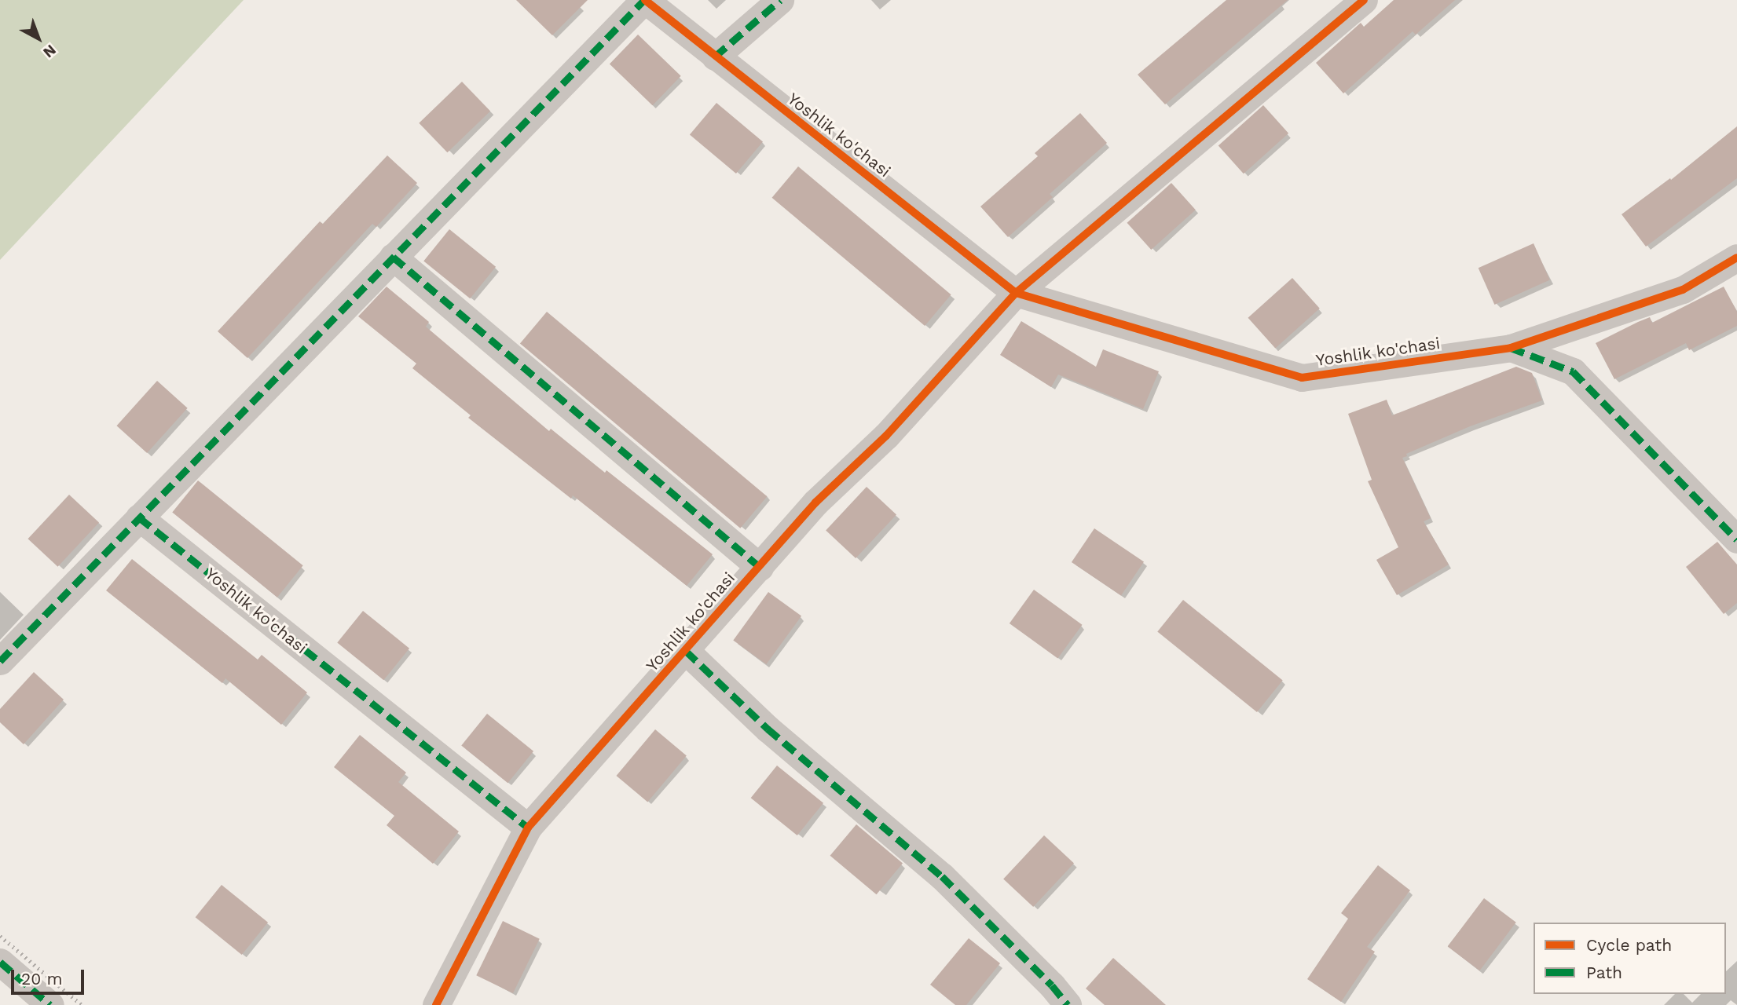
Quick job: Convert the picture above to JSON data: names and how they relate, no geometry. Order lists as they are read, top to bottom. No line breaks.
{"streets":{"street":["Yoshlik ko'chasi"]},"legend":["Cycle path","Path"],"scale_bar":"20 m","north":"bottom right"}
